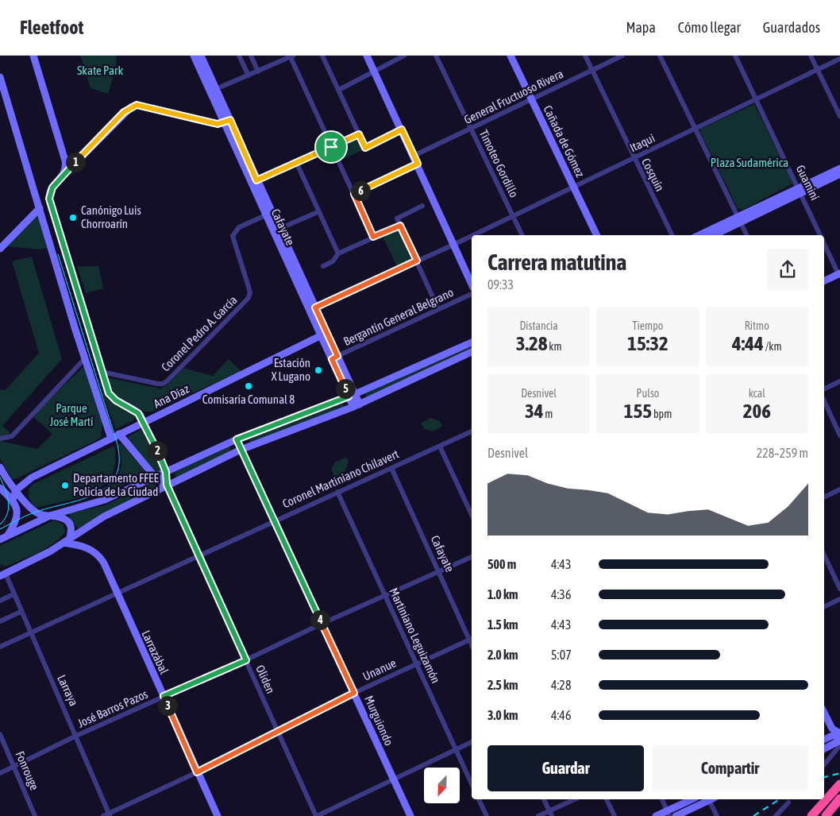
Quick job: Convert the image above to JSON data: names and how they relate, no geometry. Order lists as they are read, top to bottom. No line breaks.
{"streets":{"street":["General Fructuoso Rivera","Cañada de Gómez","Itaqui","Timoteo Gordillo","Cosquín","Guaminí","Cafayate","Bergantín General Belgrano","Coronel Pedro A. García","Ana Díaz","Coronel Martiniano Chilavert","Martiniano Leguizamón","Larrazábal","Unanue","Oliden","Larraya","José Barros Pazos","Murguiondo","Fonrouge"]},"crossings":[["General Fructuoso Rivera","Cañada de Gómez"],["General Fructuoso Rivera","Timoteo Gordillo"],["General Fructuoso Rivera","Cosquín"],["Cañada de Gómez","Itaqui"],["Itaqui","Timoteo Gordillo"],["Itaqui","Cosquín"],["Itaqui","Guaminí"],["Itaqui","Cafayate"],["Cafayate","Bergantín General Belgrano"],["Cafayate","Coronel Pedro A. García"],["Cafayate","Ana Díaz"],["Cafayate","Coronel Martiniano Chilavert"],["Cafayate","Unanue"],["Cafayate","José Barros Pazos"],["Coronel Martiniano Chilavert","Martiniano Leguizamón"],["Coronel Martiniano Chilavert","Larrazábal"],["Coronel Martiniano Chilavert","Oliden"],["Coronel Martiniano Chilavert","Larraya"],["Coronel Martiniano Chilavert","Murguiondo"],["Martiniano Leguizamón","Unanue"],["Martiniano Leguizamón","José Barros Pazos"],["Larrazábal","Unanue"],["Larrazábal","José Barros Pazos"],["Unanue","Oliden"],["Unanue","Larraya"],["Unanue","Murguiondo"],["Oliden","José Barros Pazos"],["Larraya","José Barros Pazos"],["José Barros Pazos","Murguiondo"],["José Barros Pazos","Fonrouge"]],"parks":["Skate Park","Plaza Sudamérica","Parque José Martí"],"places":["Canónigo Luis Chorroarín","Estación X Lugano","Comisaría Comunal 8","Departamento FFEE Policía de la Ciudad"],"north":"bottom","page":{"header":"Fleetfoot","nav":["Mapa","Cómo llegar","Guardados"],"pins":["1","6","5","2","4","3"],"heading":["Carrera matutina","09:33"],"stats":[["Distancia","3.28 km"],["Tiempo","15:32"],["Ritmo","4:44 /km"],["Desnivel","34 m"],["Pulso","155 bpm"],["kcal","206"]],"chart":["Desnivel","228–259 m"],"list":[{"name":"500 m","note":"4:43"},{"name":"1.0 km","note":"4:36"},{"name":"1.5 km","note":"4:43"},{"name":"2.0 km","note":"5:07"},{"name":"2.5 km","note":"4:28"},{"name":"3.0 km","note":"4:46"}],"buttons":["Guardar","Compartir"]}}
